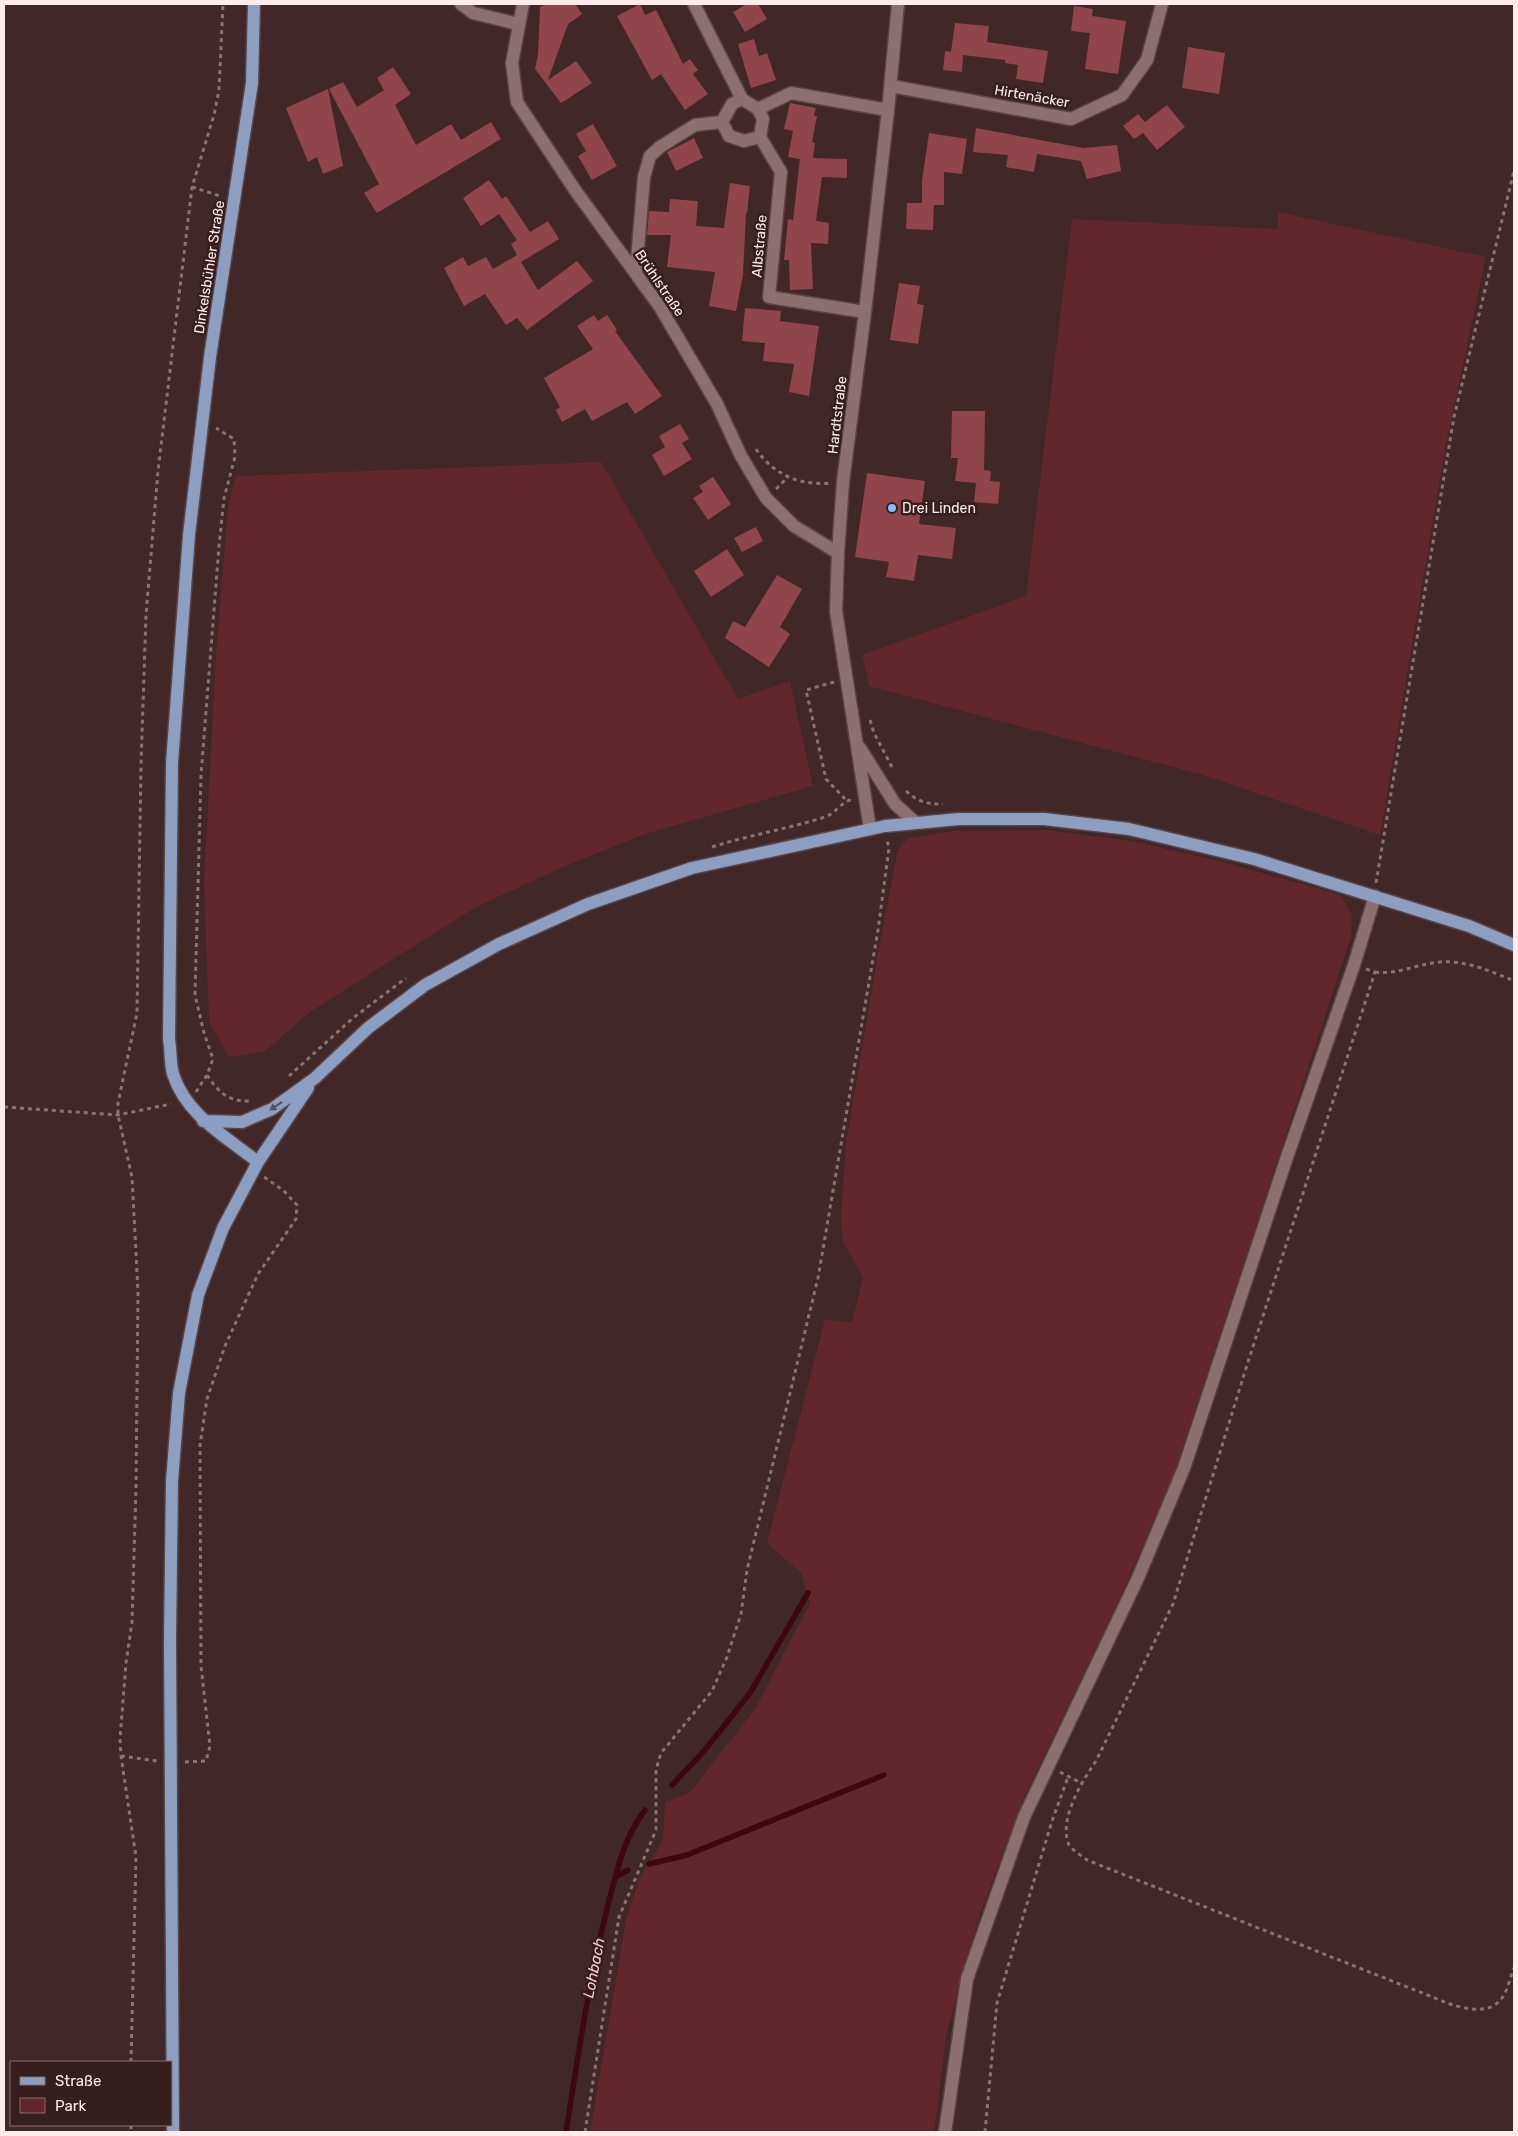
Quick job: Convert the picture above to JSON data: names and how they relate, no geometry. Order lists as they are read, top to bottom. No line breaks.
{"streets":{"main road":["Dinkelsbühler Straße"],"street":["Hirtenäcker","Albstraße","Brühlstraße","Hardtstraße"]},"crossings":[["Hirtenäcker","Hardtstraße"],["Albstraße","Hardtstraße"],["Brühlstraße","Hardtstraße"]],"water":["Lohbach"],"places":["Drei Linden"],"legend":["Straße","Park"]}
